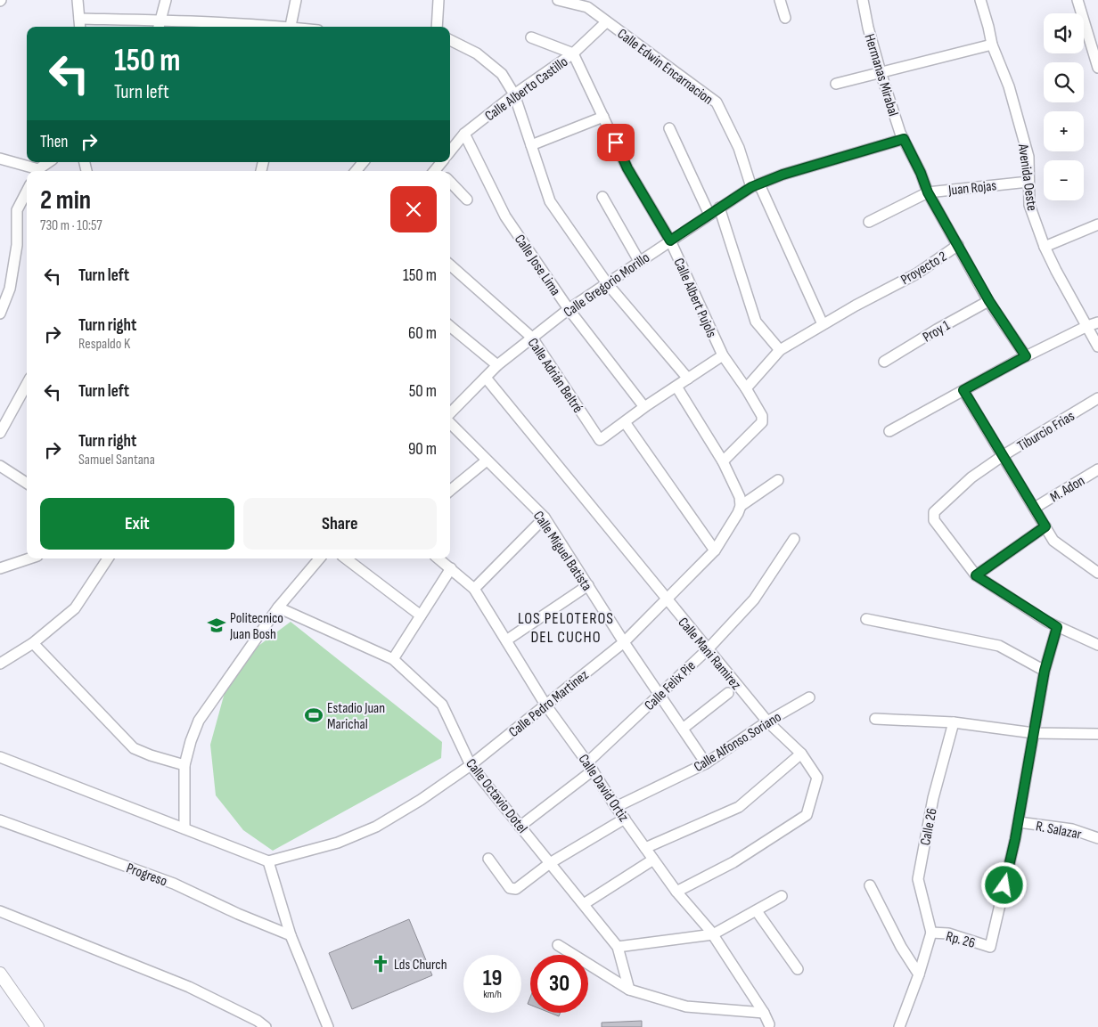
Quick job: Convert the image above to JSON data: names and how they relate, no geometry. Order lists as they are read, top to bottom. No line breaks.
{"streets":{"street":["Calle Edwin Encarnacion","Hermanas Mirabal","Calle Alberto Castillo","Avenida Oeste","Juan Rojas","Calle Jose Lima","Proyecto 2","Calle Gregorio Morillo","Calle Albert Pujols","Proy 1","Calle Adrián Beltré","Tiburcio Frias","M. Adon","Calle Miguel Batista","Calle Mani Ramirez","Calle Felix Pie","Calle Pedro Martinez","Calle Alfonso Soriano","Calle David Ortiz","Calle Octavio Dotel","Calle 26","R. Salazar","Progreso","Rp. 26"]},"crossings":[["Calle Edwin Encarnacion","Calle Alberto Castillo"],["Calle Edwin Encarnacion","Proyecto 2"],["Calle Edwin Encarnacion","Calle Gregorio Morillo"],["Hermanas Mirabal","Juan Rojas"],["Hermanas Mirabal","Proyecto 2"],["Hermanas Mirabal","Calle Gregorio Morillo"],["Hermanas Mirabal","Proy 1"],["Calle Alberto Castillo","Calle Jose Lima"],["Calle Alberto Castillo","Calle Albert Pujols"],["Avenida Oeste","Juan Rojas"],["Calle Jose Lima","Calle Gregorio Morillo"],["Proyecto 2","Calle Albert Pujols"],["Calle Gregorio Morillo","Calle Albert Pujols"],["Calle Gregorio Morillo","Calle Adrián Beltré"],["Calle Gregorio Morillo","Calle Mani Ramirez"],["Calle Miguel Batista","Calle Felix Pie"],["Calle Miguel Batista","Calle Pedro Martinez"],["Calle Miguel Batista","Calle Alfonso Soriano"],["Calle Mani Ramirez","Calle Felix Pie"],["Calle Mani Ramirez","Calle Pedro Martinez"],["Calle Mani Ramirez","Calle Alfonso Soriano"],["Calle Mani Ramirez","Calle David Ortiz"],["Calle Felix Pie","Calle David Ortiz"],["Calle Felix Pie","Calle Octavio Dotel"],["Calle Pedro Martinez","Calle David Ortiz"],["Calle Pedro Martinez","Calle Octavio Dotel"],["Calle Alfonso Soriano","Calle David Ortiz"],["Calle 26","Rp. 26"],["R. Salazar","Rp. 26"]],"districts":["LOS PELOTEROS DEL CUCHO"],"places":{"school or university":["Politecnico Juan Bosh"],"sports":["Estadio Juan Marichal"],"church":["Lds Church"]},"page":{"map_buttons":["+","−"],"turn":["150 m","Turn left"],"then":"Then","heading":["2 min","730 m · 10:57"],"list":[{"name":"Turn left","value":"150 m"},{"name":"Turn right","note":"Respaldo K","value":"60 m"},{"name":"Turn left","value":"50 m"},{"name":"Turn right","note":"Samuel Santana","value":"90 m"}],"buttons":["Exit","Share"],"speed":"19 km/h","limit":"30"}}
